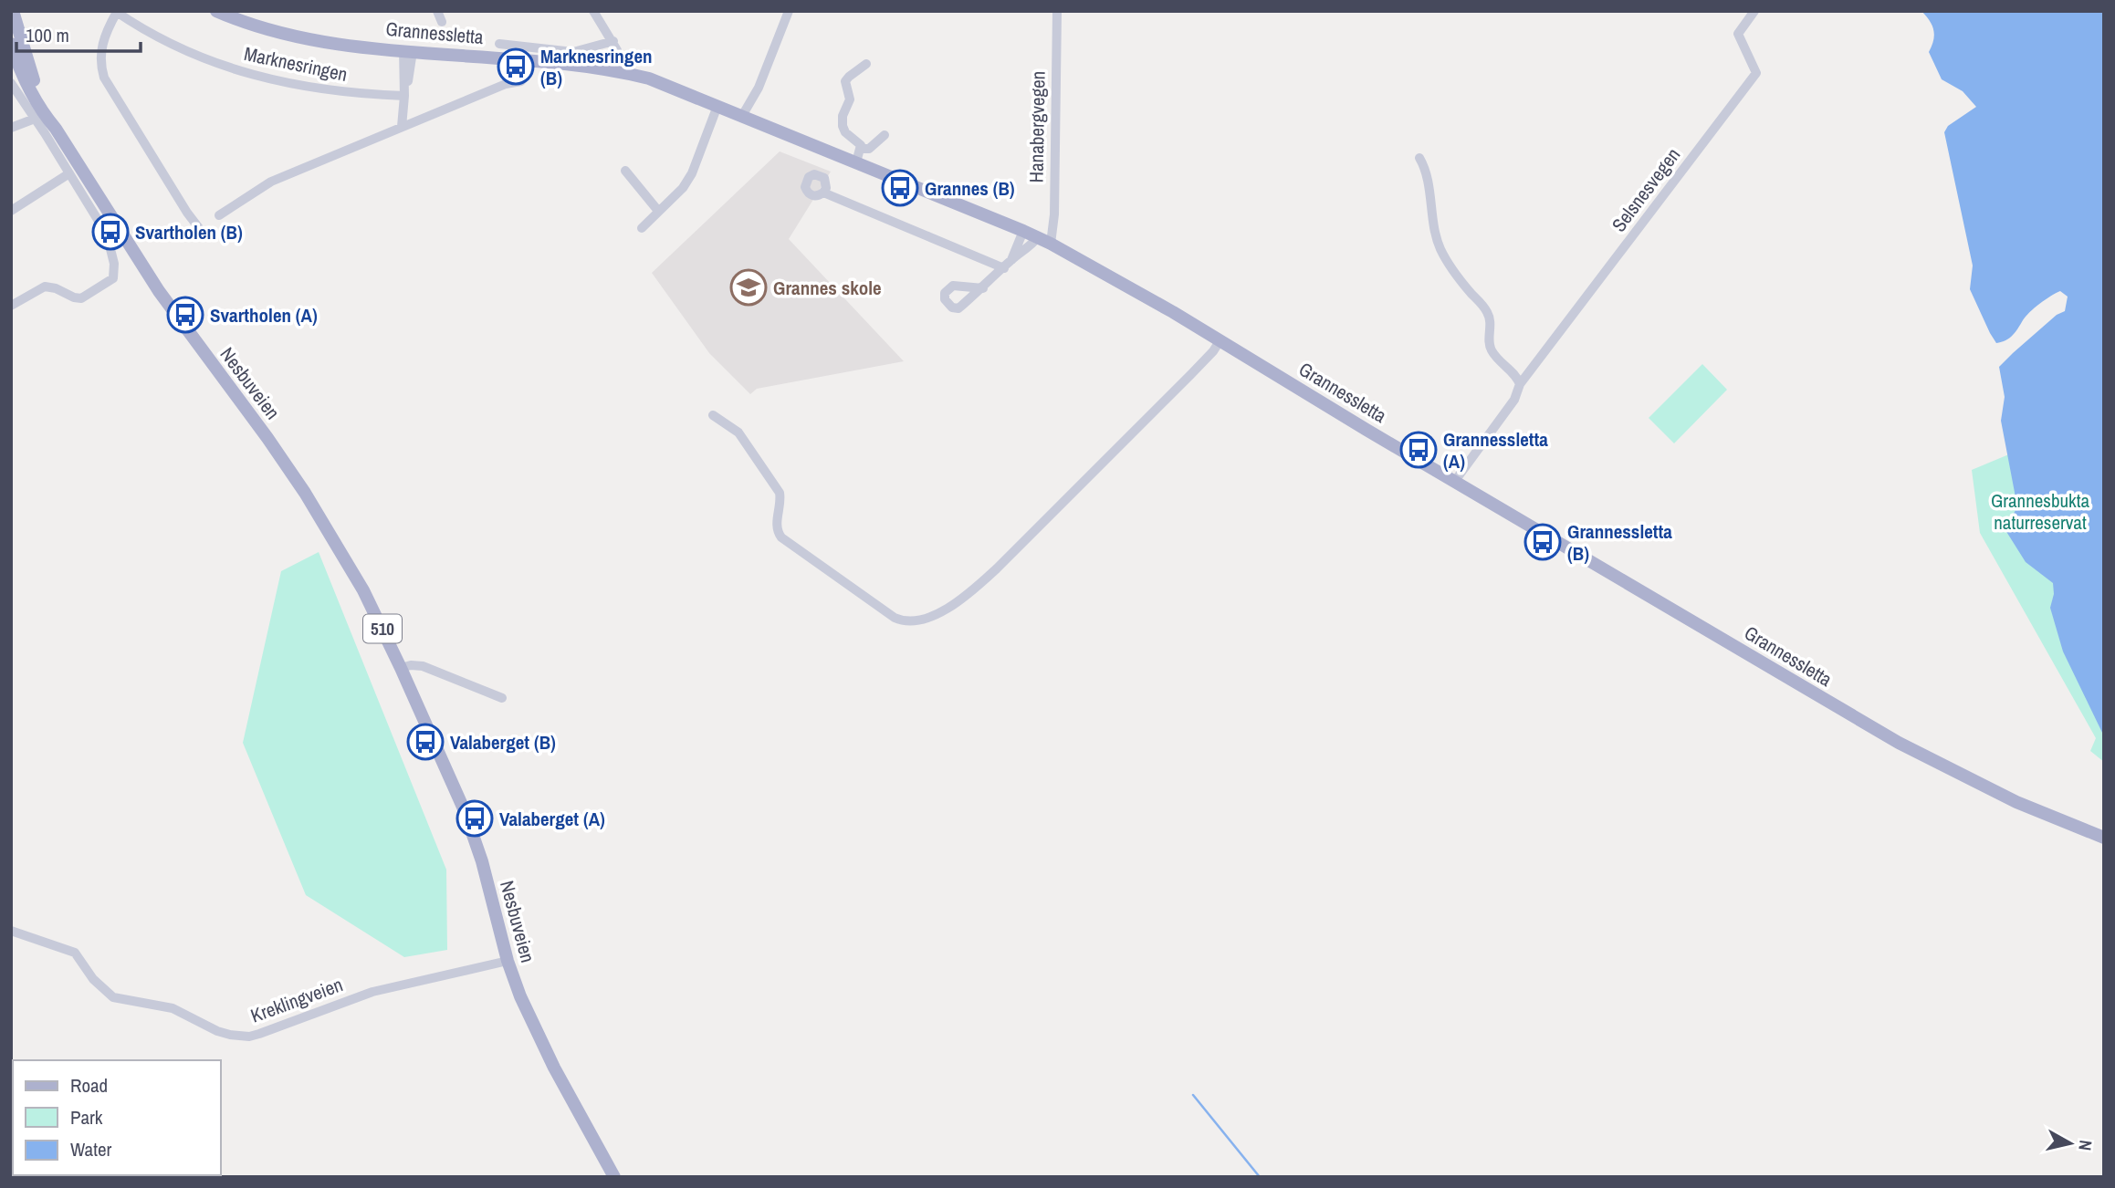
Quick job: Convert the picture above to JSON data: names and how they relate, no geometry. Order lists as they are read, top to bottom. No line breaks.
{"streets":{"main road":["Grannessletta","Nesbuveien","510"],"street":["Marknesringen","Hanabergvegen","Selsnesvegen","Kreklingveien"]},"crossings":[["Grannessletta","Hanabergvegen"],["Grannessletta","Selsnesvegen"],["Nesbuveien","510"],["Nesbuveien","Kreklingveien"]],"parks":["Grannesbukta naturreservat"],"places":{"bus stop":["Marknesringen (B)","Grannes (B)","Svartholen (B)","Svartholen (A)","Grannessletta (A)","Grannessletta (B)","Valaberget (B)","Valaberget (A)"],"school or university":["Grannes skole"]},"legend":["Road","Park","Water"],"scale_bar":"100 m","north":"right"}
